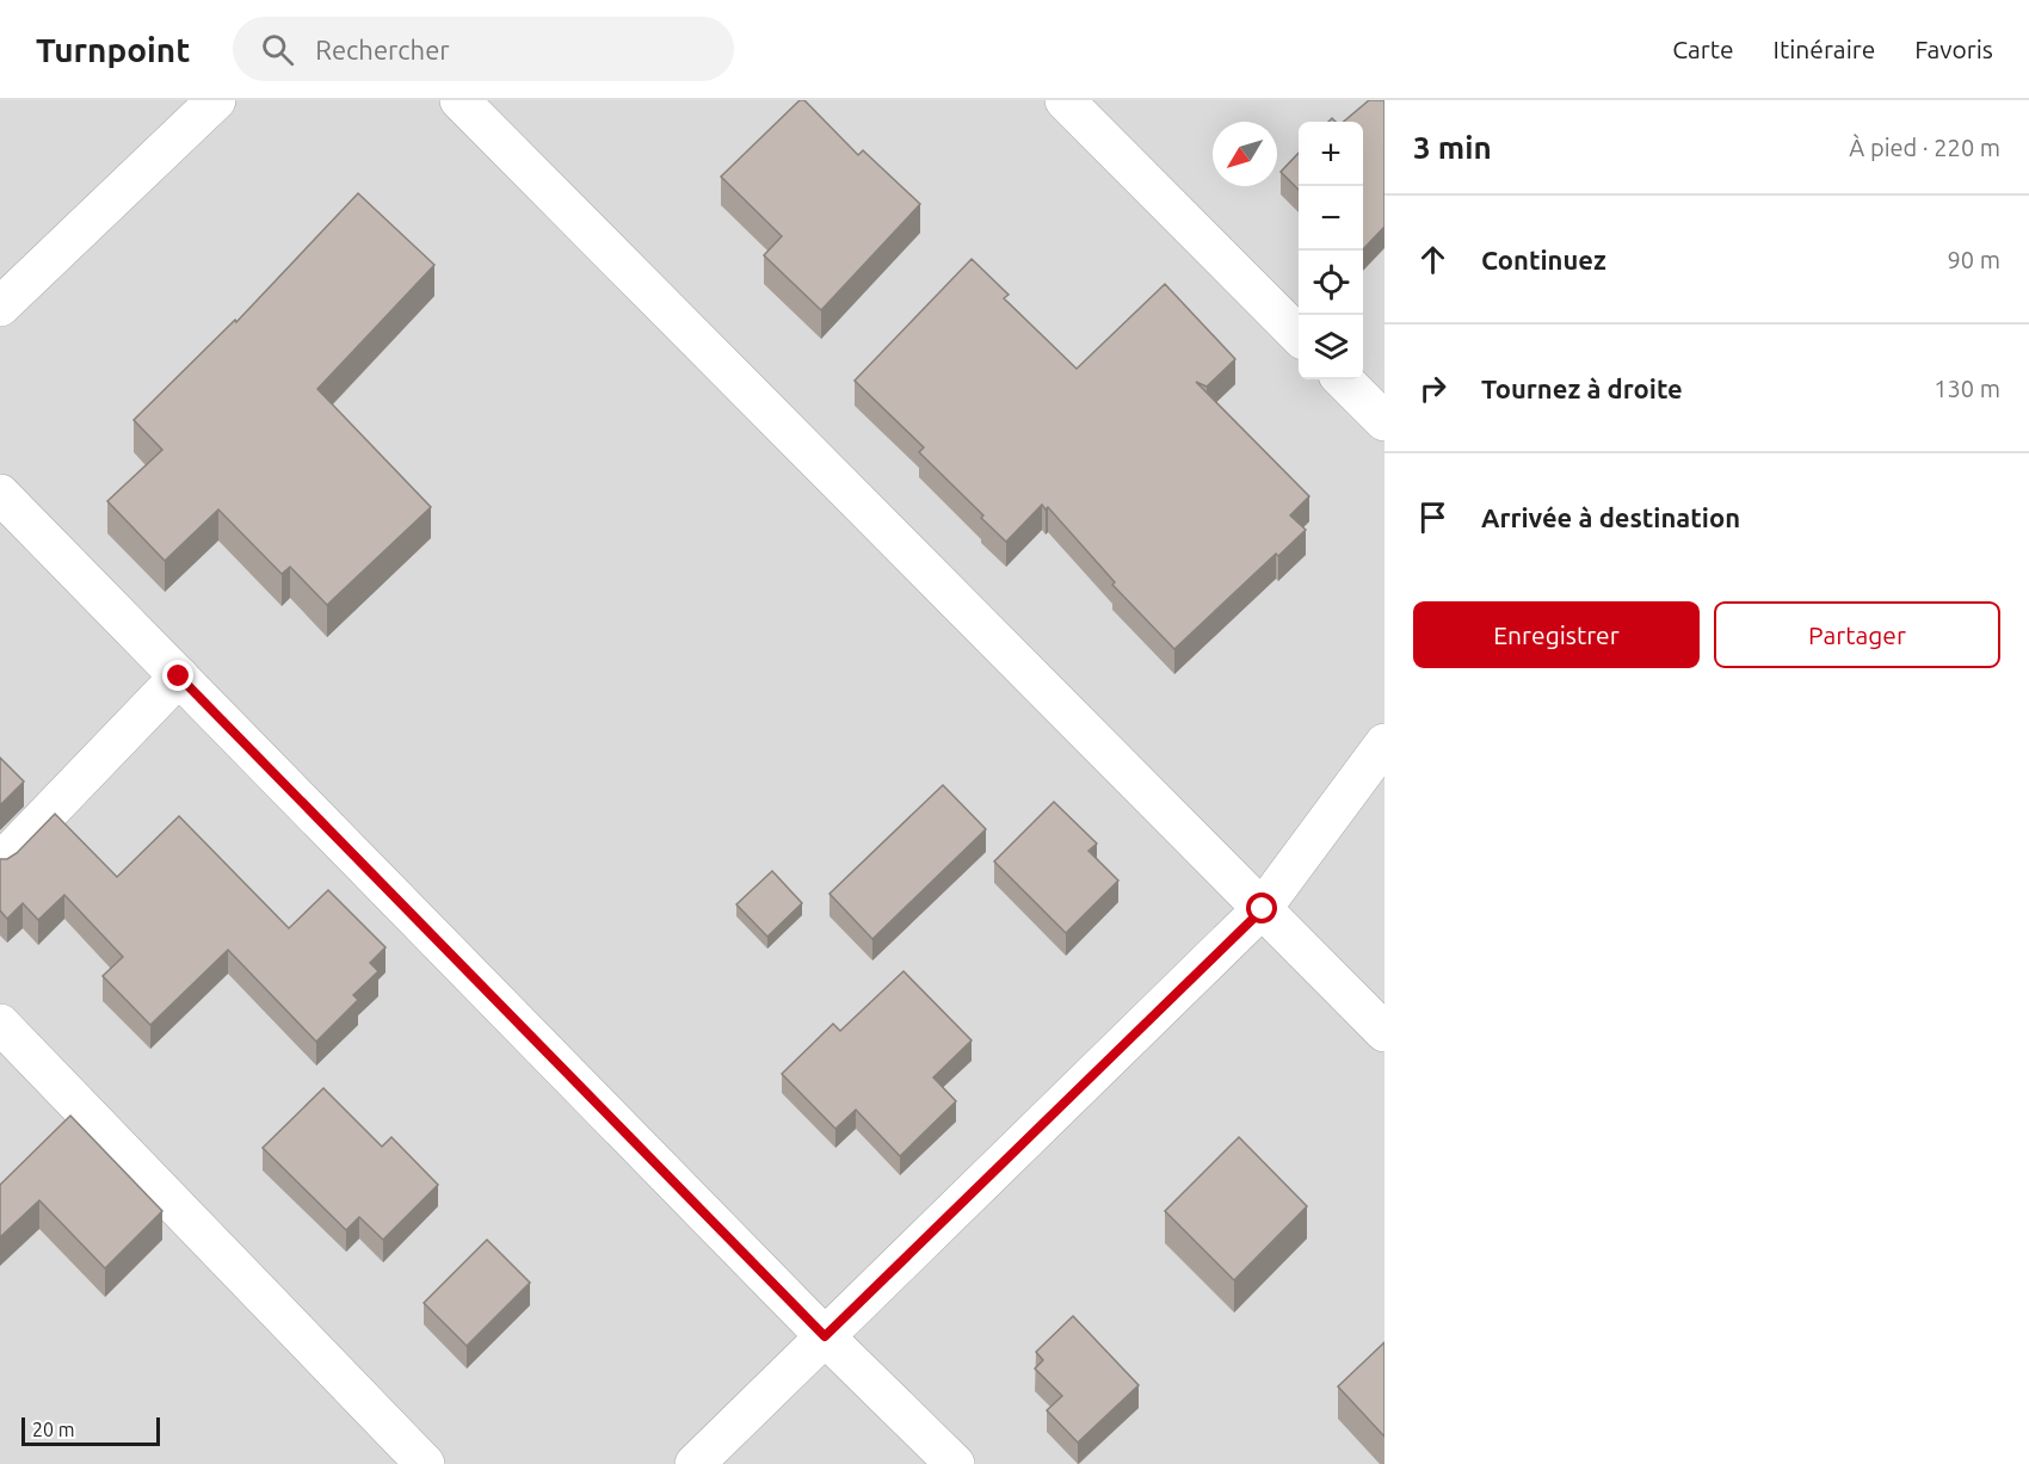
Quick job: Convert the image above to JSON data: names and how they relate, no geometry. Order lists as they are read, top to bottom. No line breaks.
{"scale_bar":"20 m","north":"bottom left","page":{"header":"Turnpoint","search":"Rechercher","nav":["Carte","Itinéraire","Favoris"],"heading":["3 min","À pied · 220 m"],"map_buttons":["+","−"],"list":[["Continuez","90 m"],["Tournez à droite","130 m"],"Arrivée à destination"],"buttons":["Enregistrer","Partager"],"scale":"20 m"}}
